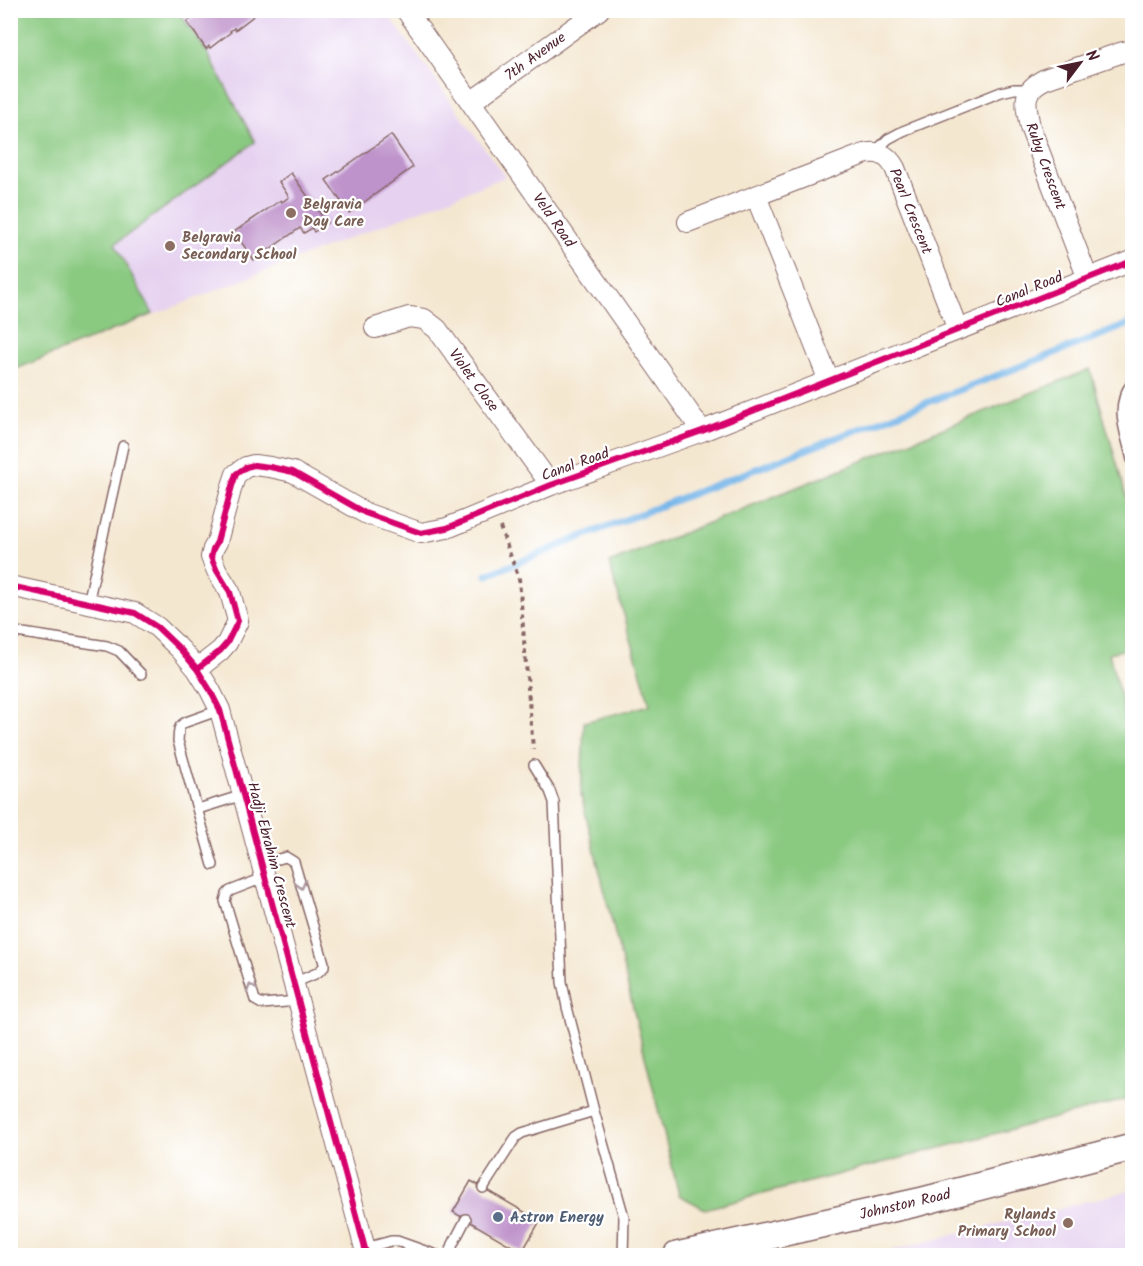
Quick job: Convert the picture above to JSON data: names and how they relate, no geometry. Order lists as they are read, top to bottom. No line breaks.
{"streets":{"street":["7th Avenue","Ruby Crescent","Pearl Crescent","Veld Road","Canal Road","Violet Close","Hadji Ebrahim Crescent","Johnston Road"]},"crossings":[["7th Avenue","Veld Road"],["Ruby Crescent","Canal Road"],["Pearl Crescent","Canal Road"],["Veld Road","Canal Road"],["Canal Road","Violet Close"],["Canal Road","Hadji Ebrahim Crescent"]],"places":["Belgravia Day Care","Belgravia Secondary School","Astron Energy","Rylands Primary School"],"north":"top right"}
